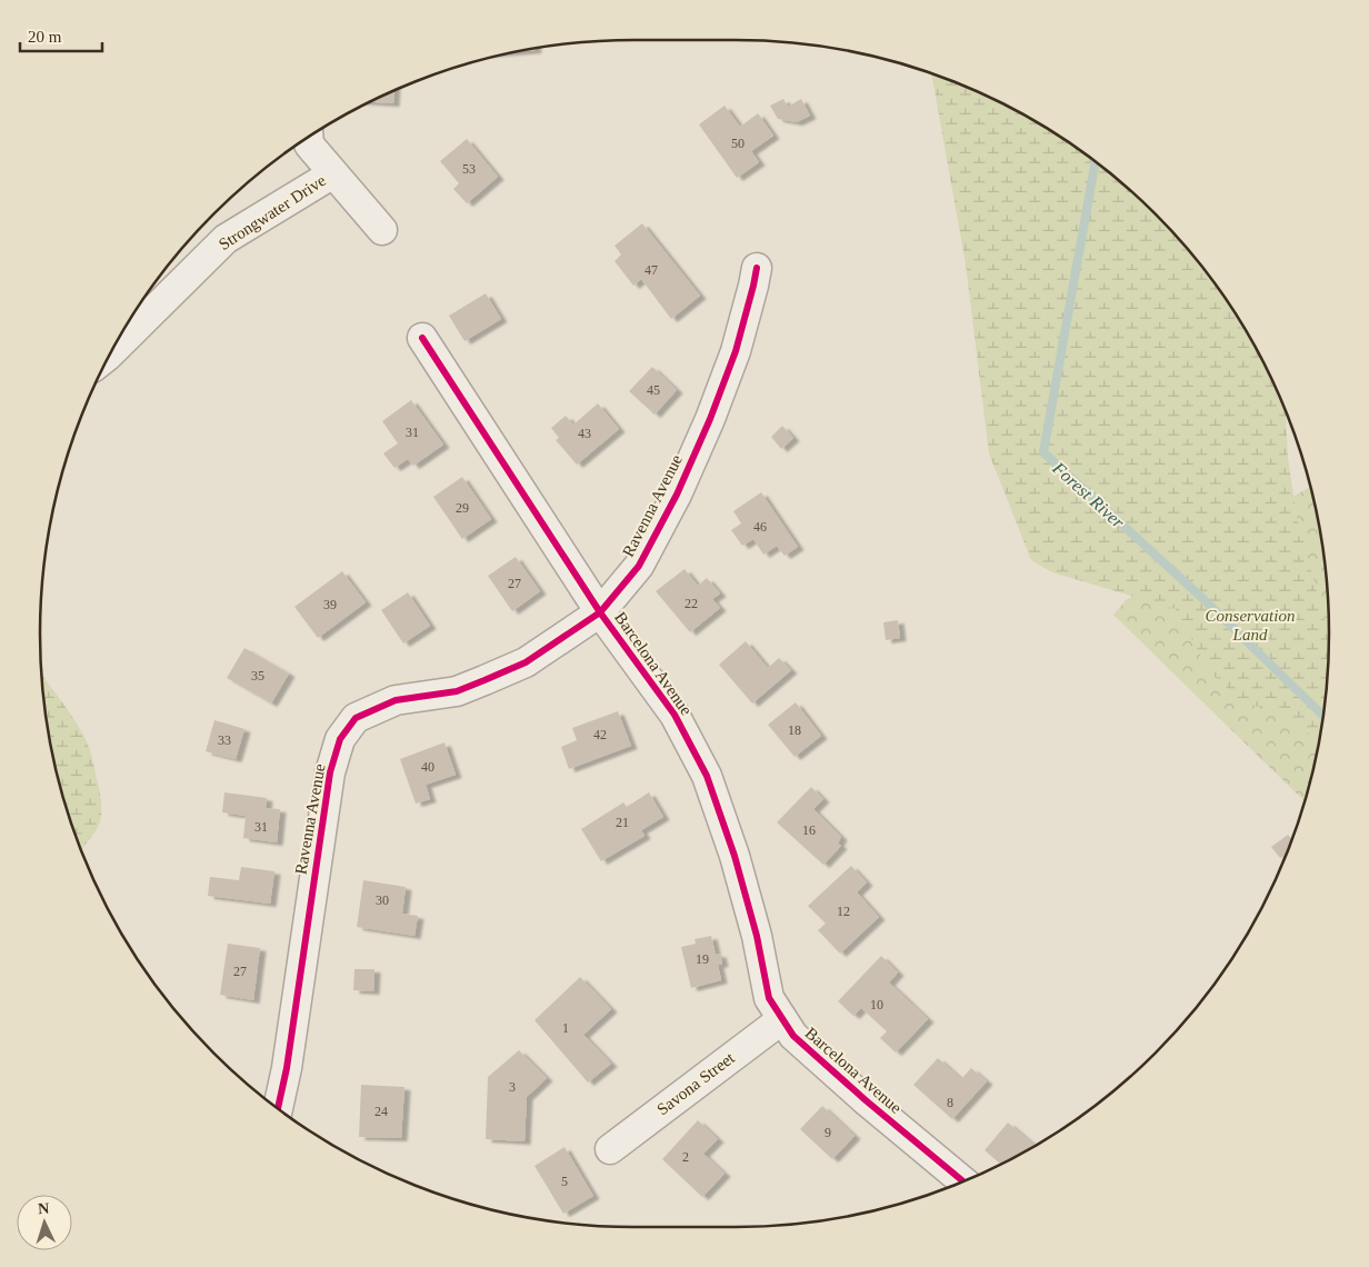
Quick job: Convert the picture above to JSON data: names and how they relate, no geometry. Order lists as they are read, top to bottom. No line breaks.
{"streets":{"street":["Strongwater Drive","Ravenna Avenue","Barcelona Avenue","Savona Street"]},"crossings":[["Ravenna Avenue","Barcelona Avenue"],["Barcelona Avenue","Savona Street"]],"water":["Forest River"],"parks":["Conservation Land"],"house_numbers":["50","53","47","45","31","43","29","46","27","22","39","35","18","42","33","40","21","31","16","30","12","19","27","10","1","3","8","24","9","2","5"],"scale_bar":"20 m","north":"top"}
